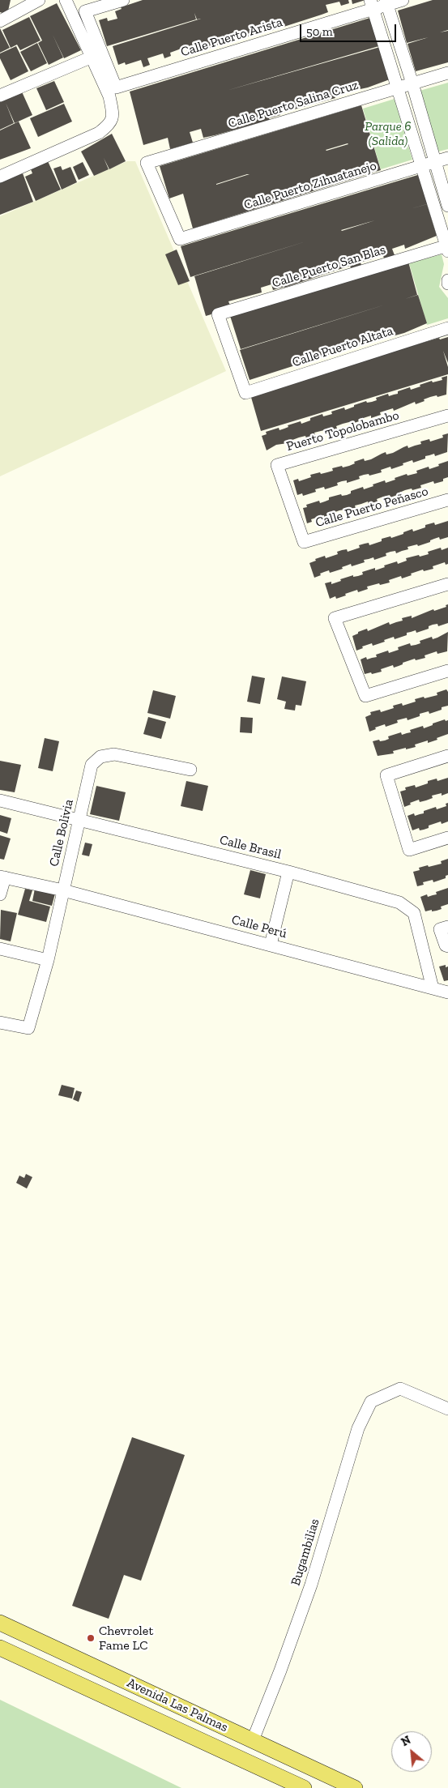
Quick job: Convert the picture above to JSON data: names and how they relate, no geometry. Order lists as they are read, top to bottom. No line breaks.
{"streets":{"main road":["Avenida Las Palmas"],"street":["Calle Puerto Arista","Calle Puerto Salina Cruz","Calle Puerto Zihuatanejo","Calle Puerto San Blas","Calle Puerto Altata","Puerto Topolobambo","Calle Puerto Peñasco","Calle Bolivia","Calle Brasil","Calle Perú","Bugambilias"]},"crossings":[["Calle Puerto Salina Cruz","Calle Puerto Zihuatanejo"],["Calle Puerto San Blas","Calle Puerto Altata"],["Puerto Topolobambo","Calle Puerto Peñasco"],["Calle Bolivia","Calle Brasil"],["Calle Bolivia","Calle Perú"],["Calle Brasil","Calle Perú"],["Bugambilias","Avenida Las Palmas"]],"parks":["Parque 6 (Salida)"],"places":["Chevrolet Fame LC"],"scale_bar":"50 m","north":"top left"}
